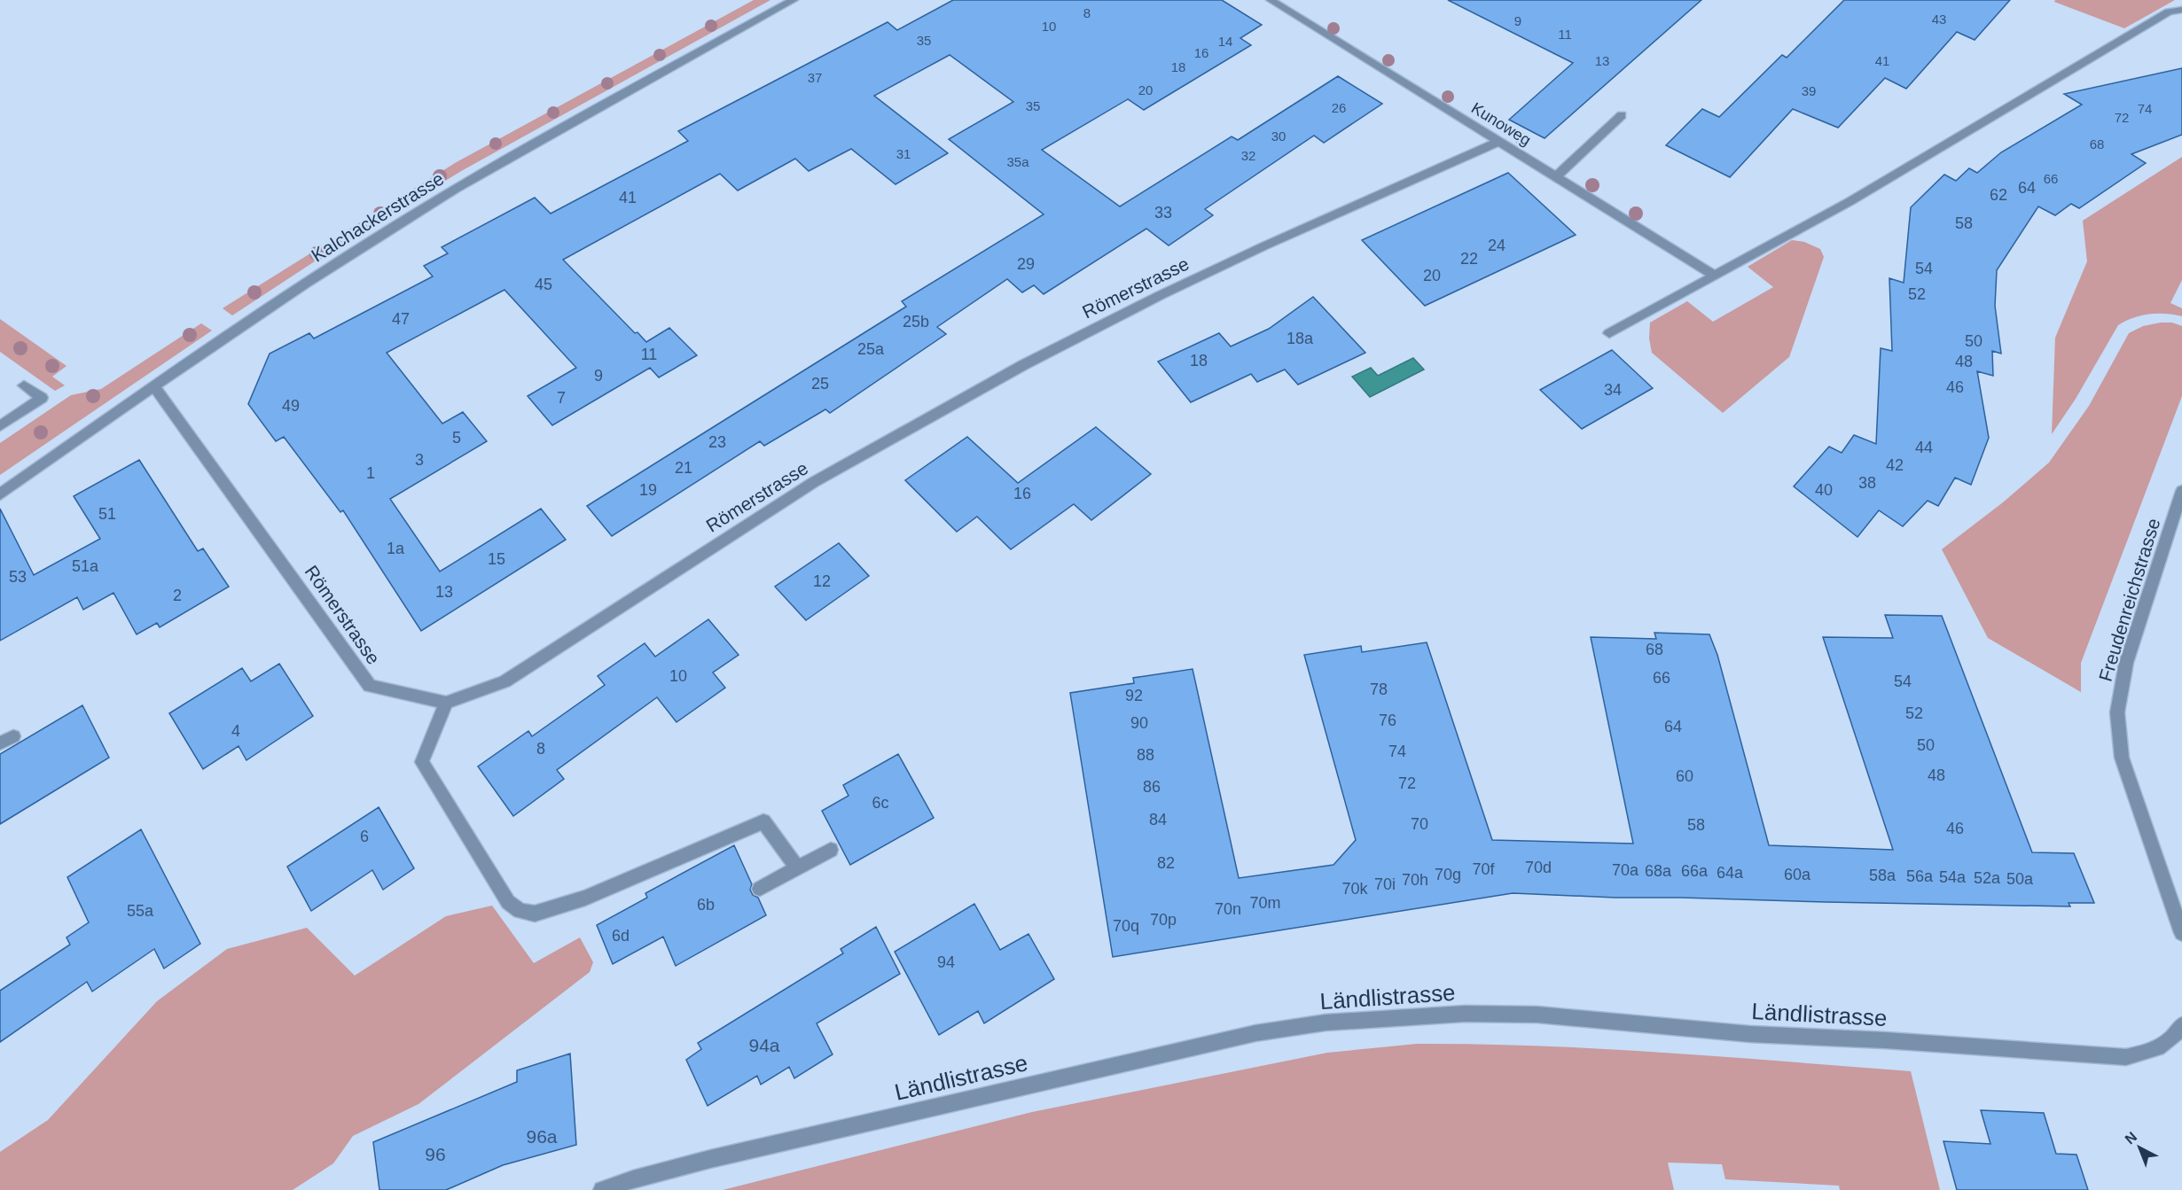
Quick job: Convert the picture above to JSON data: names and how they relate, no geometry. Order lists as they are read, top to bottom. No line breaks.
{"streets":{"street":["Kunoweg","Kalchackerstrasse","Römerstrasse","Freudenreichstrasse","Ländlistrasse"]},"crossings":[["Kunoweg","Römerstrasse"],["Kalchackerstrasse","Römerstrasse"]],"house_numbers":["8","43","9","10","11","35","14","16","13","41","18","37","20","39","35","26","74","72","30","68","31","32","35a","66","64","62","41","33","58","24","22","29","54","20","45","52","47","25b","18a","50","25a","11","18","48","9","25","46","34","7","49","5","23","44","3","42","21","1","38","19","40","16","51","1a","15","51a","53","12","13","2","68","10","66","54","78","92","52","76","90","64","4","50","8","74","88","48","60","72","86","6c","84","70","58","46","6","82","70d","70f","70a","68a","66a","64a","70g","60a","58a","56a","54a","52a","50a","70h","70i","70k","70m","6b","70n","55a","70p","70q","6d","94","94a","96a","96"],"north":"top left"}
